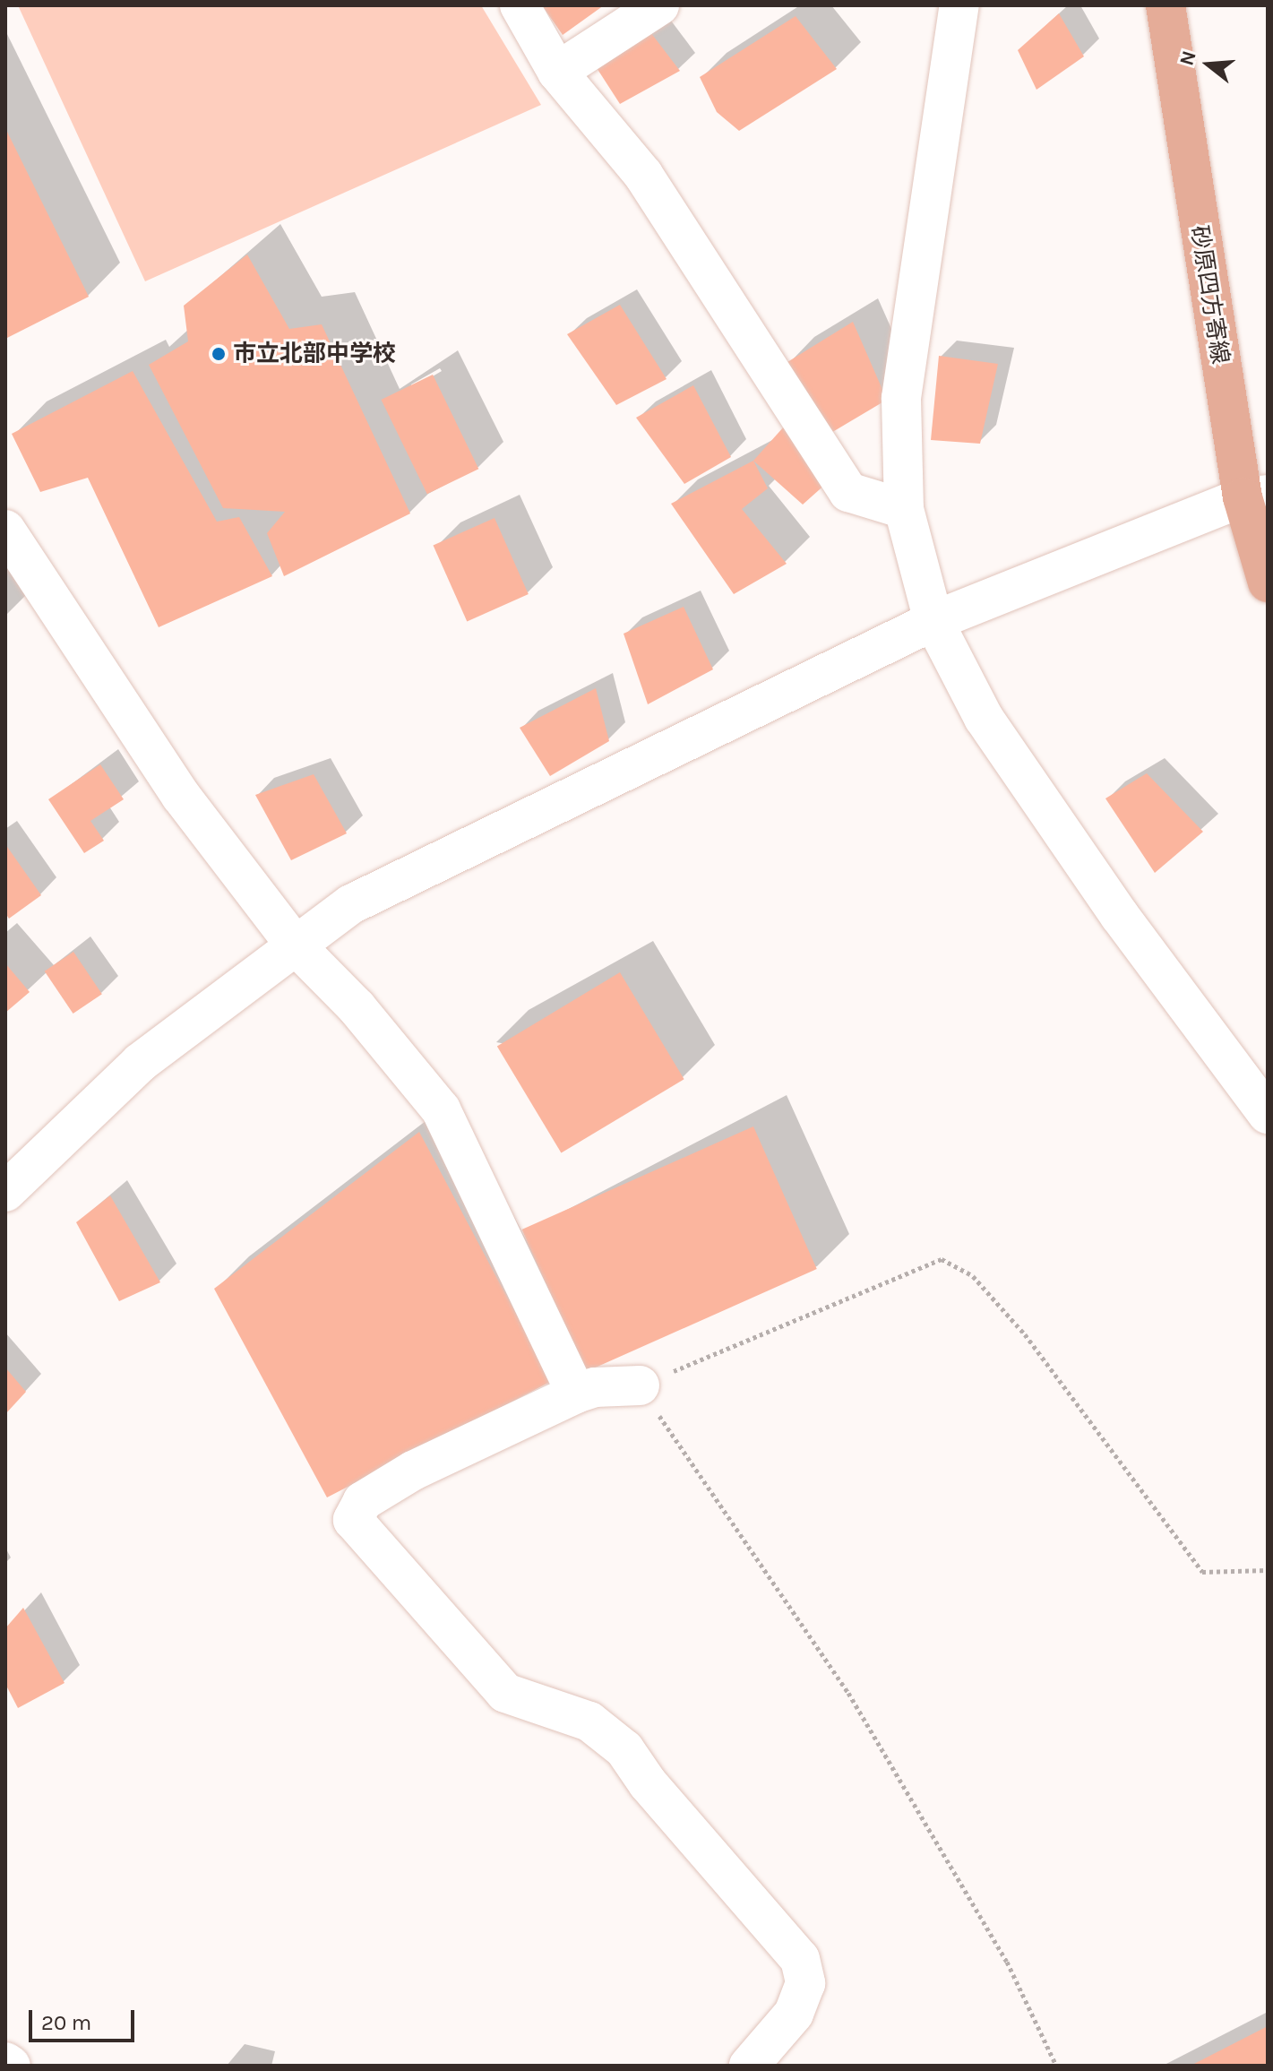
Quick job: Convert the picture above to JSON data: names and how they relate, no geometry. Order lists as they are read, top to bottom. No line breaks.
{"streets":{"main road":["砂原四方寄線"]},"places":["市立北部中学校"],"scale_bar":"20 m","north":"left"}
